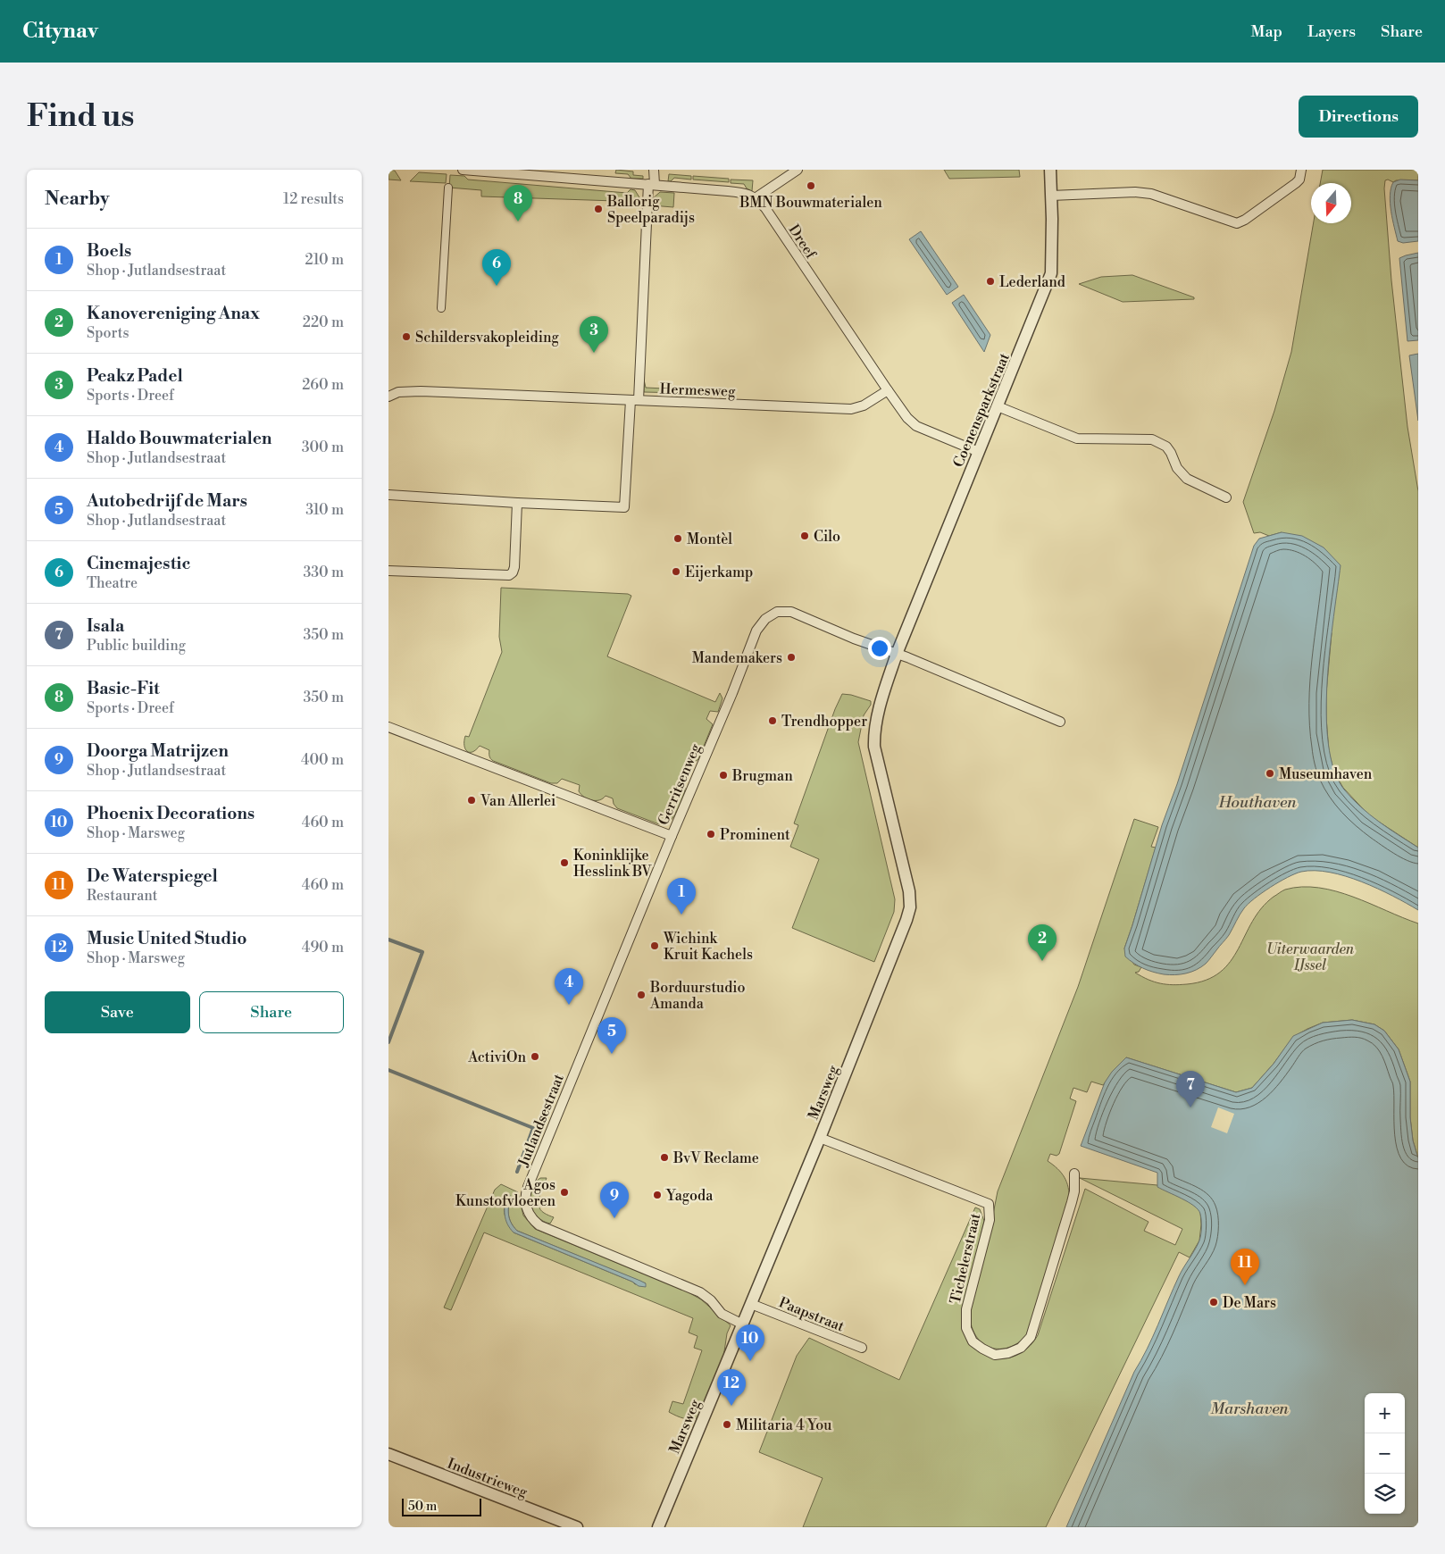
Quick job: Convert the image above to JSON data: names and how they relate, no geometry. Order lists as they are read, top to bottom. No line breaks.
{"streets":{"street":["Dreef","Hermesweg","Coenensparkstraat","Gerritsenweg","Marsweg","Jutlandsestraat","Tichelerstraat","Paapstraat","Industrieweg"]},"crossings":[["Dreef","Hermesweg"],["Coenensparkstraat","Gerritsenweg"],["Coenensparkstraat","Marsweg"],["Gerritsenweg","Marsweg"],["Gerritsenweg","Jutlandsestraat"],["Marsweg","Jutlandsestraat"],["Marsweg","Tichelerstraat"],["Marsweg","Paapstraat"]],"water":["Houthaven","Marshaven"],"parks":["Uiterwaarden IJssel"],"places":["BMN Bouwmaterialen","Ballorig Speelparadijs","Lederland","Schildersvakopleiding","Cilo","Montèl","Eijerkamp","Mandemakers","Trendhopper","Museumhaven","Brugman","Van Allerlei","Prominent","Koninklijke Hesslink BV","Wichink Kruit Kachels","Borduurstudio Amanda","ActiviOn","BvV Reclame","Agos Kunstofvloeren","Yagoda","De Mars","Militaria 4 You"],"scale_bar":"50 m","north":"bottom","page":{"header":"Citynav","nav":["Map","Layers","Share"],"buttons":["Directions",["Save","Share"]],"title":"Find us","heading":["Nearby","12 results"],"pins":["8","6","3","1","2","4","5","7","9","11","10","12"],"list":[{"mark":"1","name":"Boels","note":"Shop · Jutlandsestraat","value":"210 m"},{"mark":"2","name":"Kanovereniging Anax","note":"Sports","value":"220 m"},{"mark":"3","name":"Peakz Padel","note":"Sports · Dreef","value":"260 m"},{"mark":"4","name":"Haldo Bouwmaterialen","note":"Shop · Jutlandsestraat","value":"300 m"},{"mark":"5","name":"Autobedrijf de Mars","note":"Shop · Jutlandsestraat","value":"310 m"},{"mark":"6","name":"Cinemajestic","note":"Theatre","value":"330 m"},{"mark":"7","name":"Isala","note":"Public building","value":"350 m"},{"mark":"8","name":"Basic-Fit","note":"Sports · Dreef","value":"350 m"},{"mark":"9","name":"Doorga Matrijzen","note":"Shop · Jutlandsestraat","value":"400 m"},{"mark":"10","name":"Phoenix Decorations","note":"Shop · Marsweg","value":"460 m"},{"mark":"11","name":"De Waterspiegel","note":"Restaurant","value":"460 m"},{"mark":"12","name":"Music United Studio","note":"Shop · Marsweg","value":"490 m"}],"map_buttons":["+","−"],"scale":"50 m"}}
